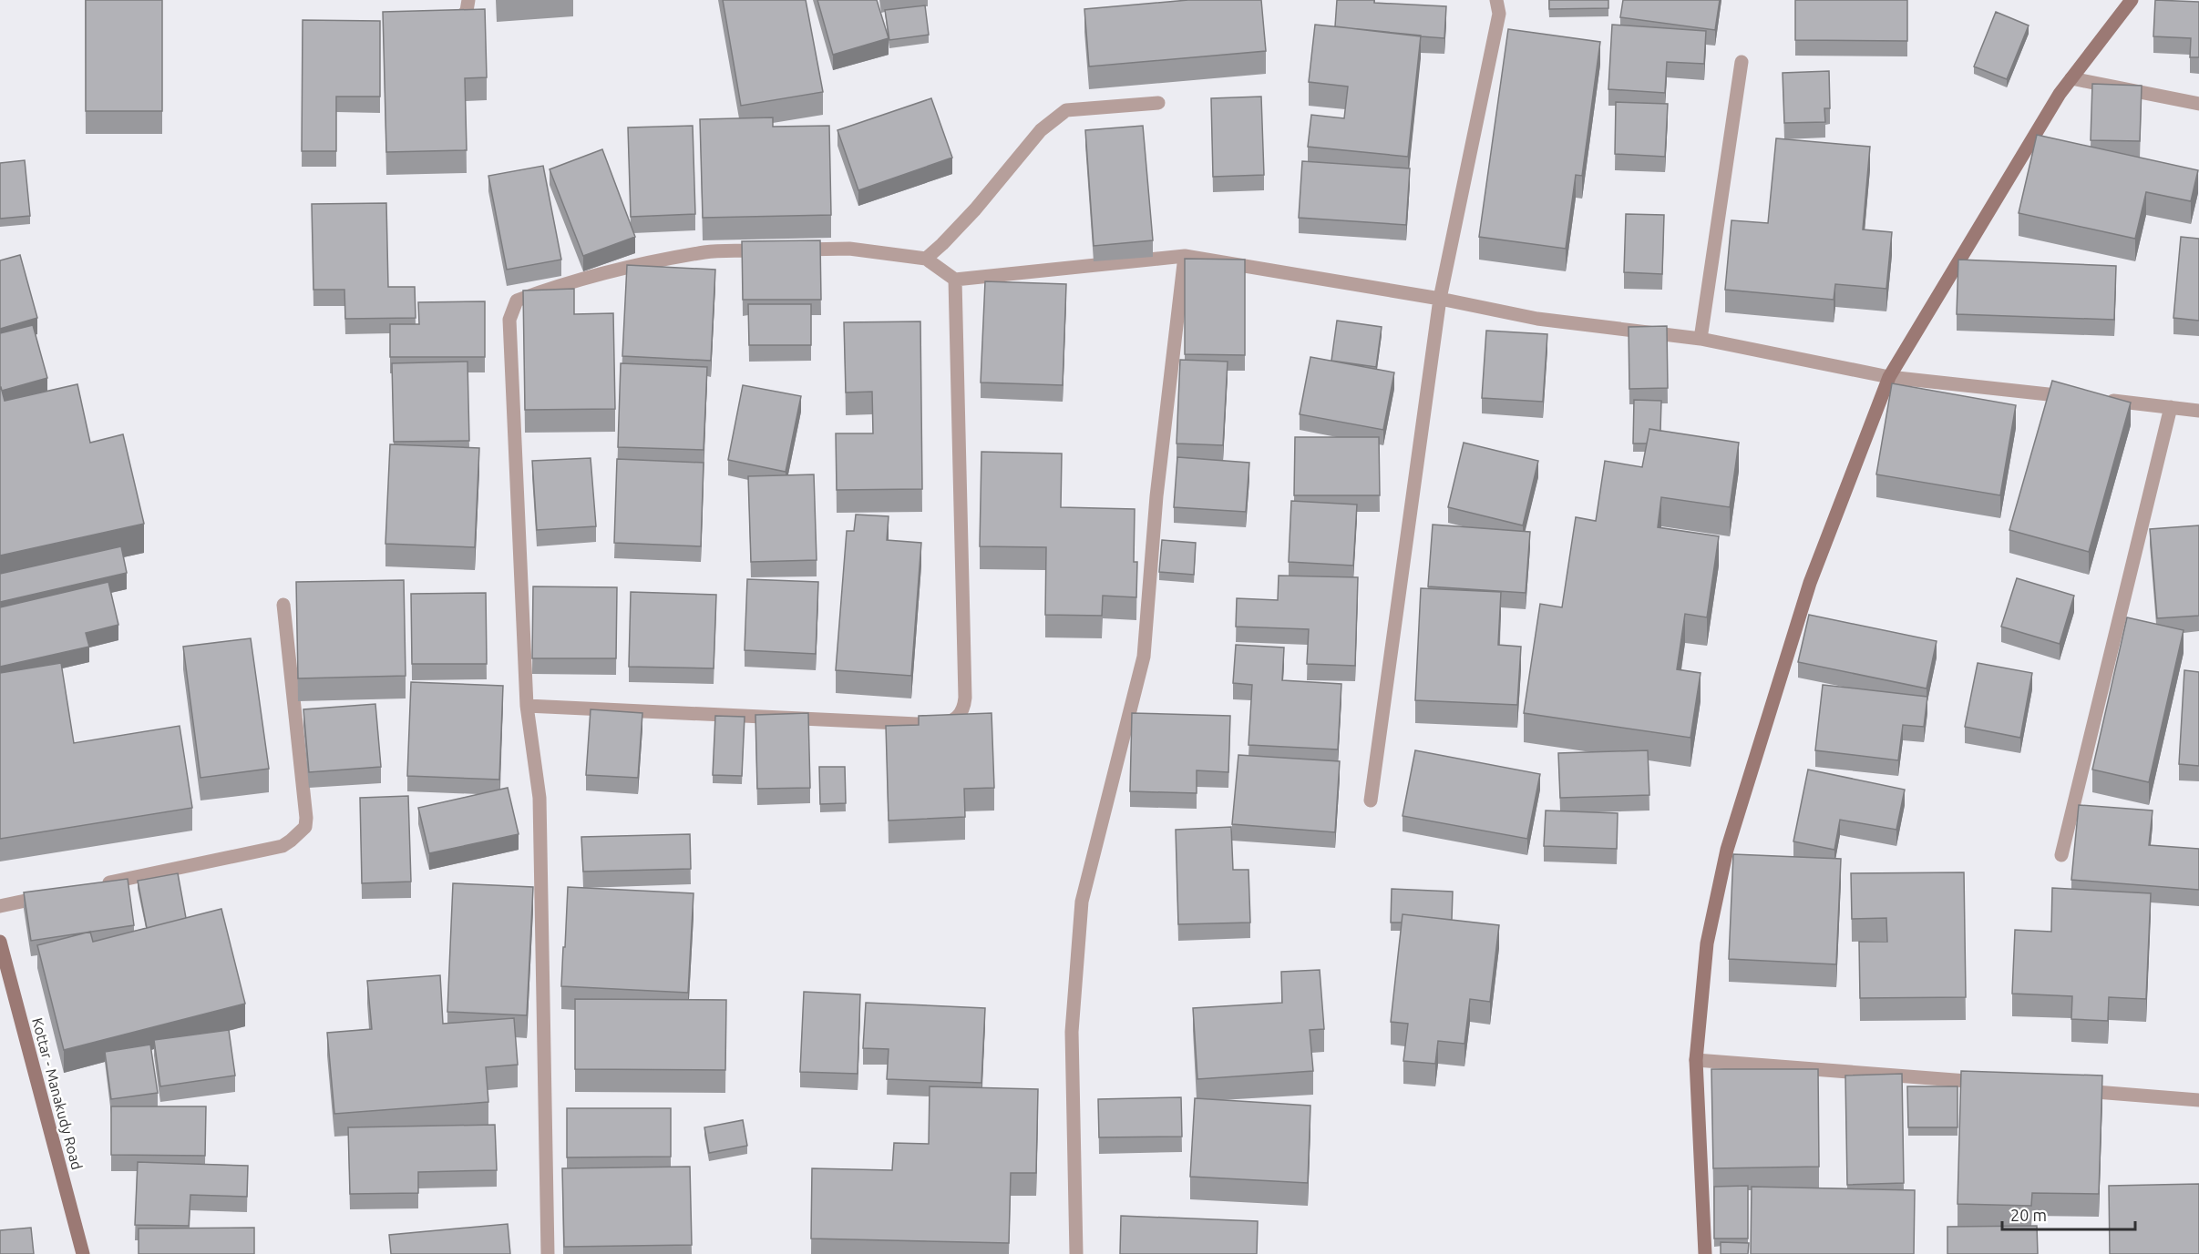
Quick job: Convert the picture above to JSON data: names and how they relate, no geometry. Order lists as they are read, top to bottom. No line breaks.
{"streets":{"street":["Kottar - Manakudy Road"]},"scale_bar":"20 m"}
